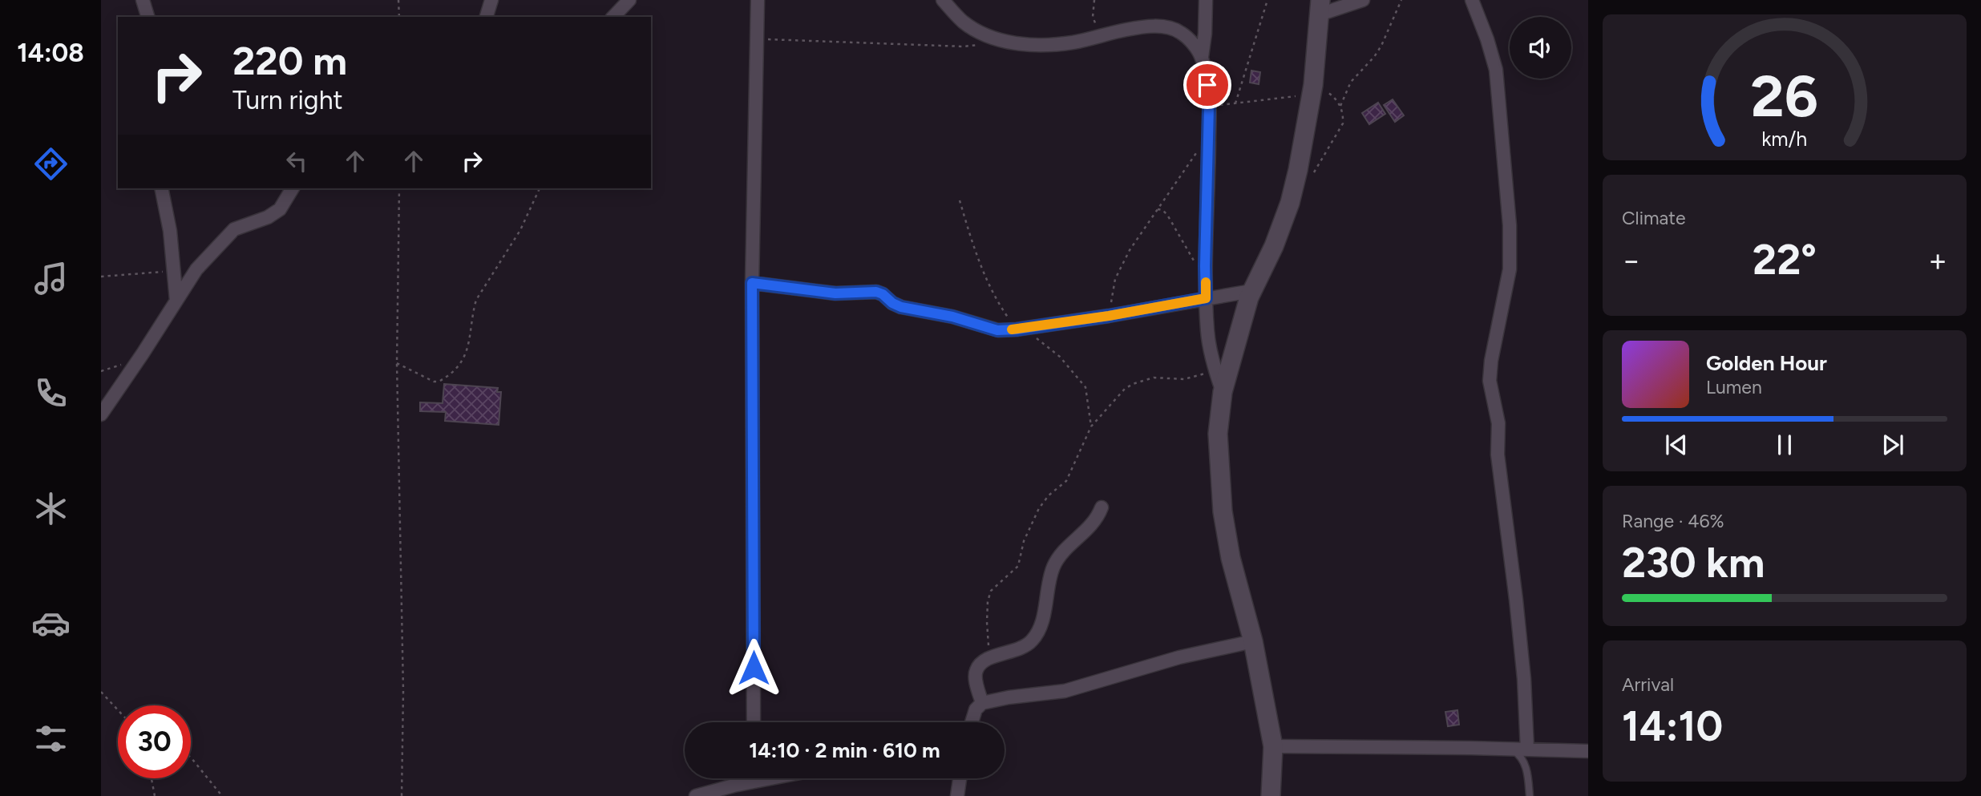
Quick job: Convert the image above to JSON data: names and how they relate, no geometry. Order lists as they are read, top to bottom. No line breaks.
{"page":{"tabs":"14:08","turn":["220 m","Turn right"],"tile":["Climate",["Range · 46%","230 km"],["Arrival","14:10"]],"heat":["−","22°","+"],"song":["Golden Hour","Lumen"],"limit":"30","trip":"14:10 · 2 min · 610 m","gauge":["26","km/h"]}}
